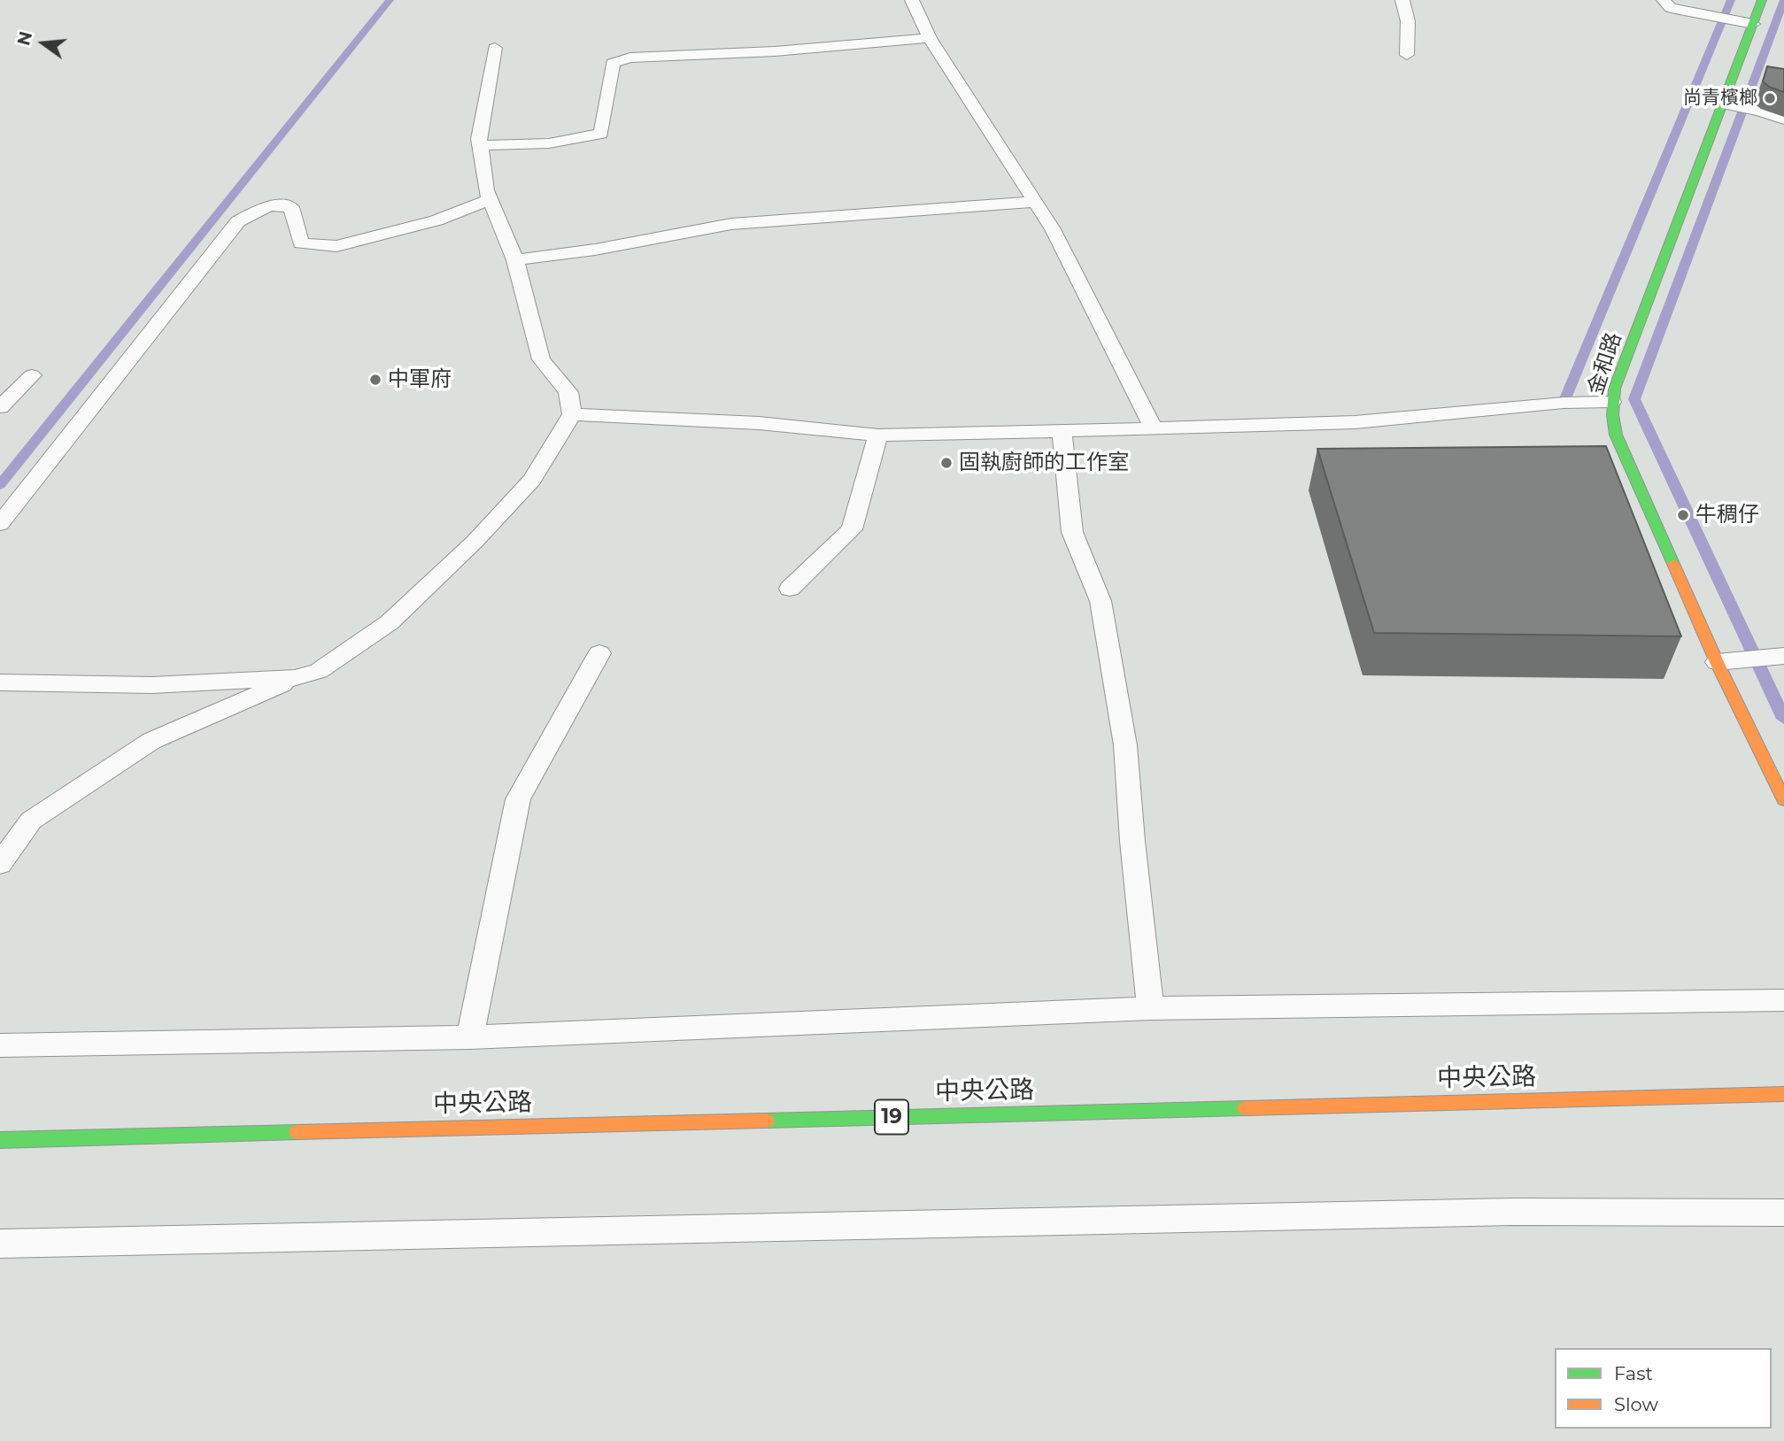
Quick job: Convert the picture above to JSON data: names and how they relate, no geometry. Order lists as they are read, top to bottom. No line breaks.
{"streets":{"street":["金和路","中央公路","19"]},"places":["尚青檳榔","中軍府","固執廚師的工作室","牛稠仔"],"legend":["Fast","Slow"],"north":"left"}
